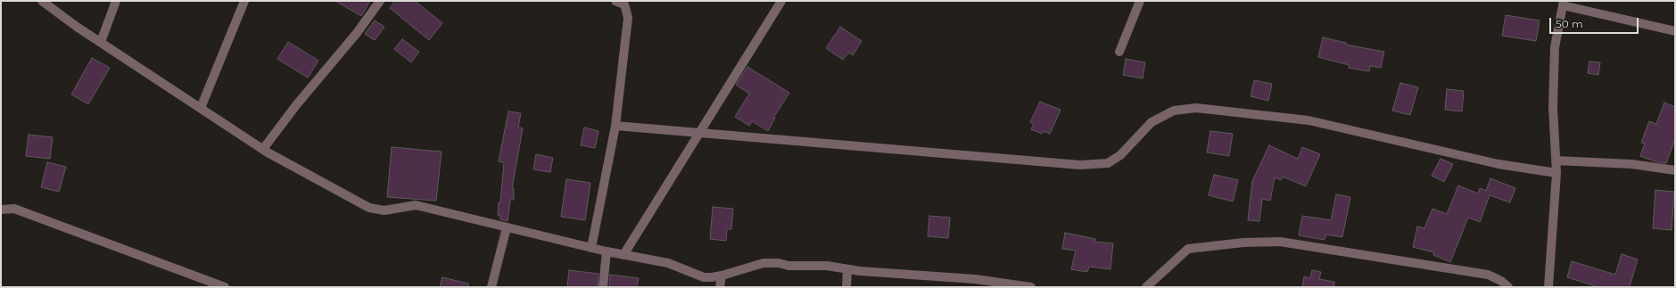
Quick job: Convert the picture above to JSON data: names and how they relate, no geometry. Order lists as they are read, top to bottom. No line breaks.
{"scale_bar":"50 m"}
